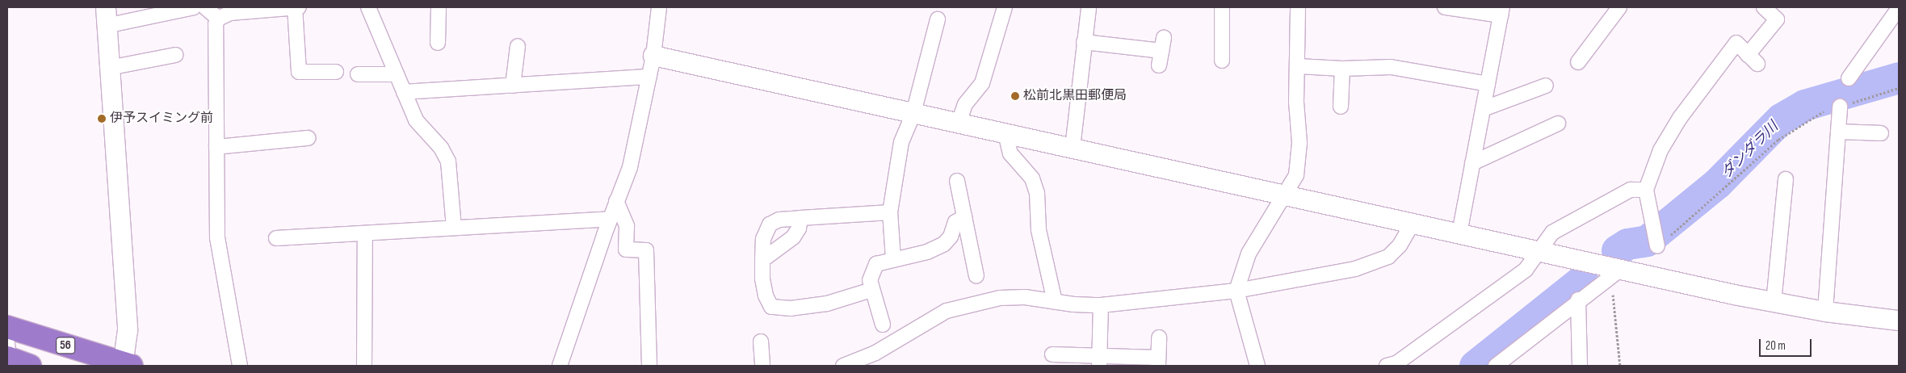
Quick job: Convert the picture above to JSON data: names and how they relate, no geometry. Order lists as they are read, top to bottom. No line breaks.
{"streets":{"highway":["56"]},"water":["ダンダラ川"],"places":["松前北黒田郵便局","伊予スイミング前"],"scale_bar":"20 m"}
